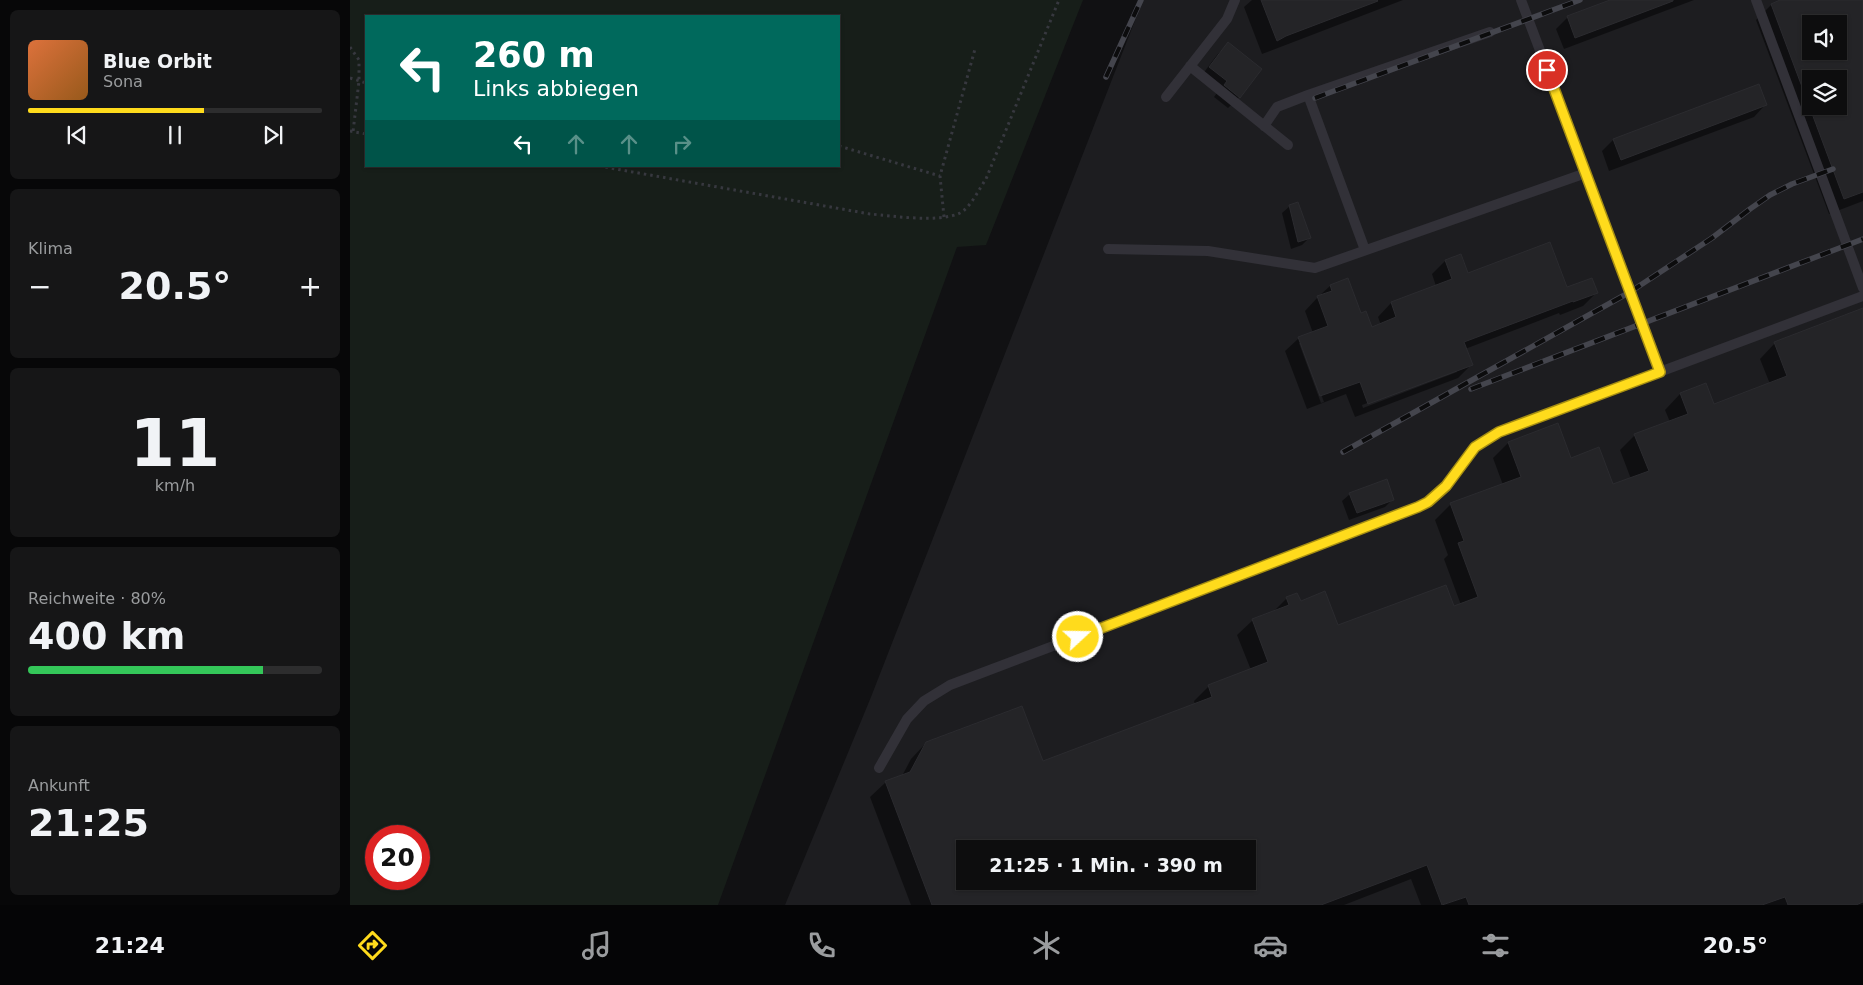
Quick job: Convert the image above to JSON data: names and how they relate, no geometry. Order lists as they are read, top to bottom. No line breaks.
{"page":{"turn":["260 m","Links abbiegen"],"song":["Blue Orbit","Sona"],"tile":["Klima",["11","km/h"],["Reichweite · 80%","400 km"],["Ankunft","21:25"]],"heat":["−","20.5°","+"],"limit":"20","trip":"21:25 · 1 Min. · 390 m","tabs":["21:24","20.5°"]}}
